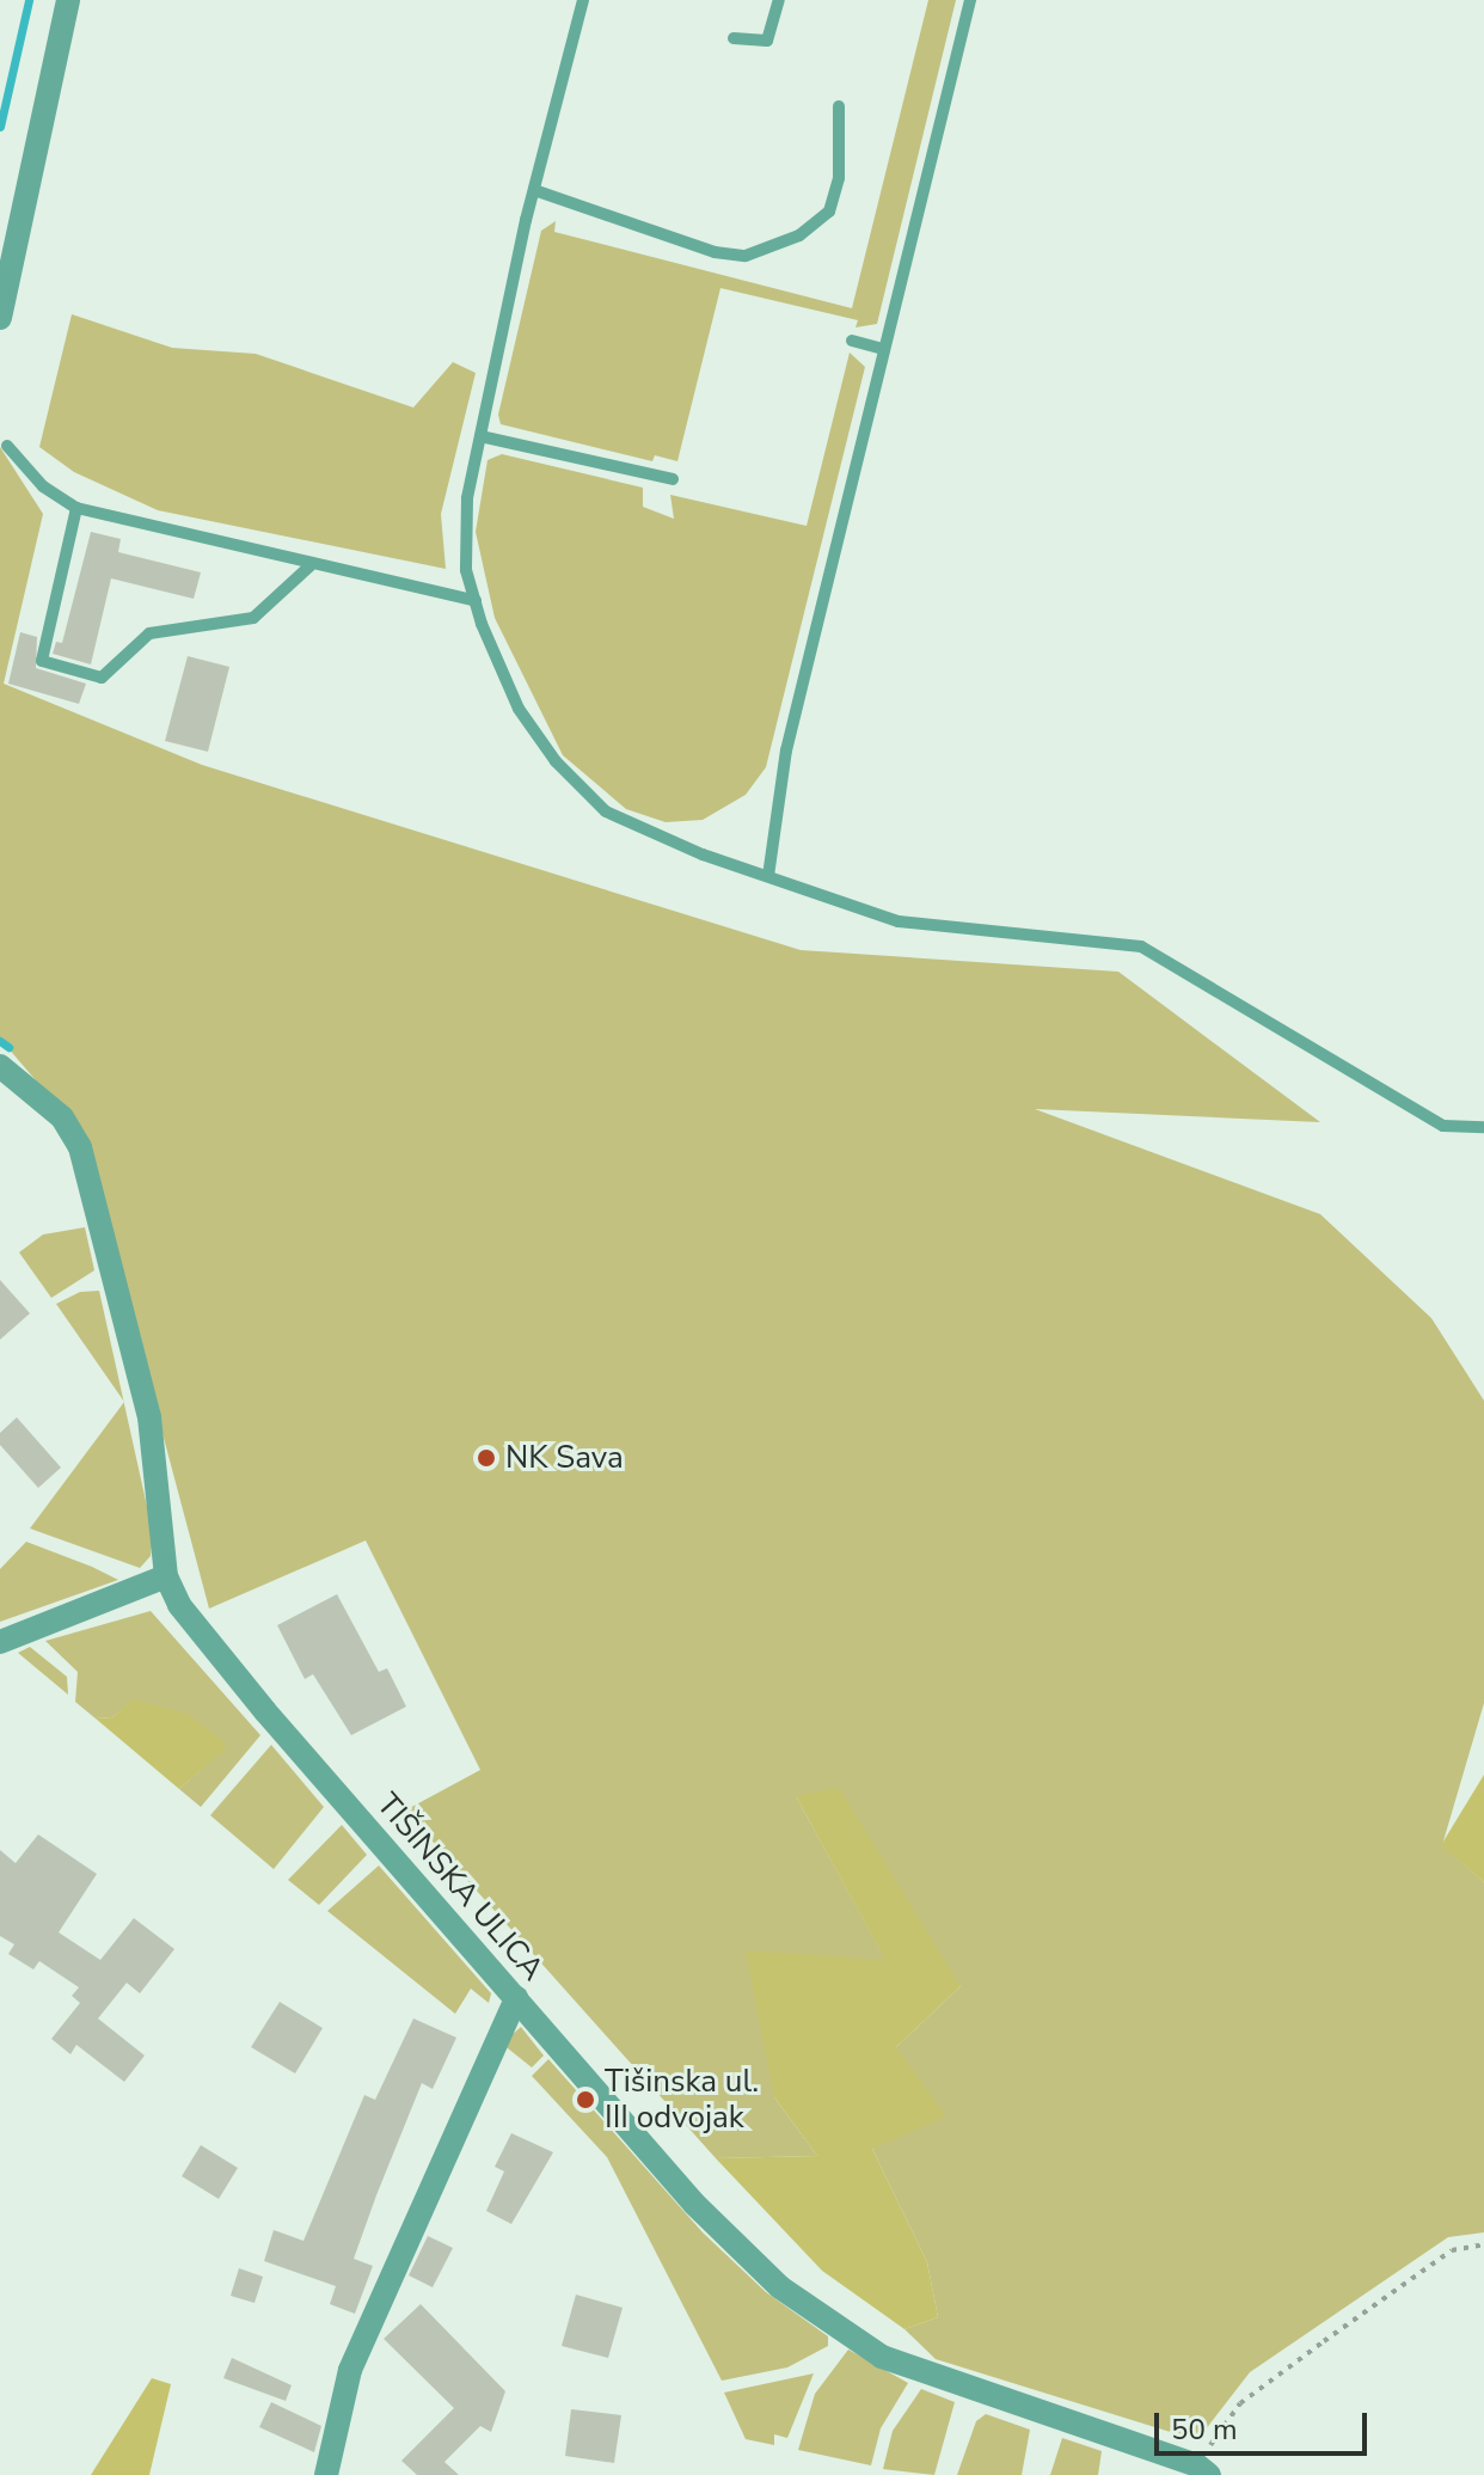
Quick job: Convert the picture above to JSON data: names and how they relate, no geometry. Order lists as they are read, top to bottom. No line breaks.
{"streets":{"street":["TIŠINSKA ULICA"]},"places":["NK Sava","Tišinska ul. III odvojak"],"scale_bar":"50 m"}
